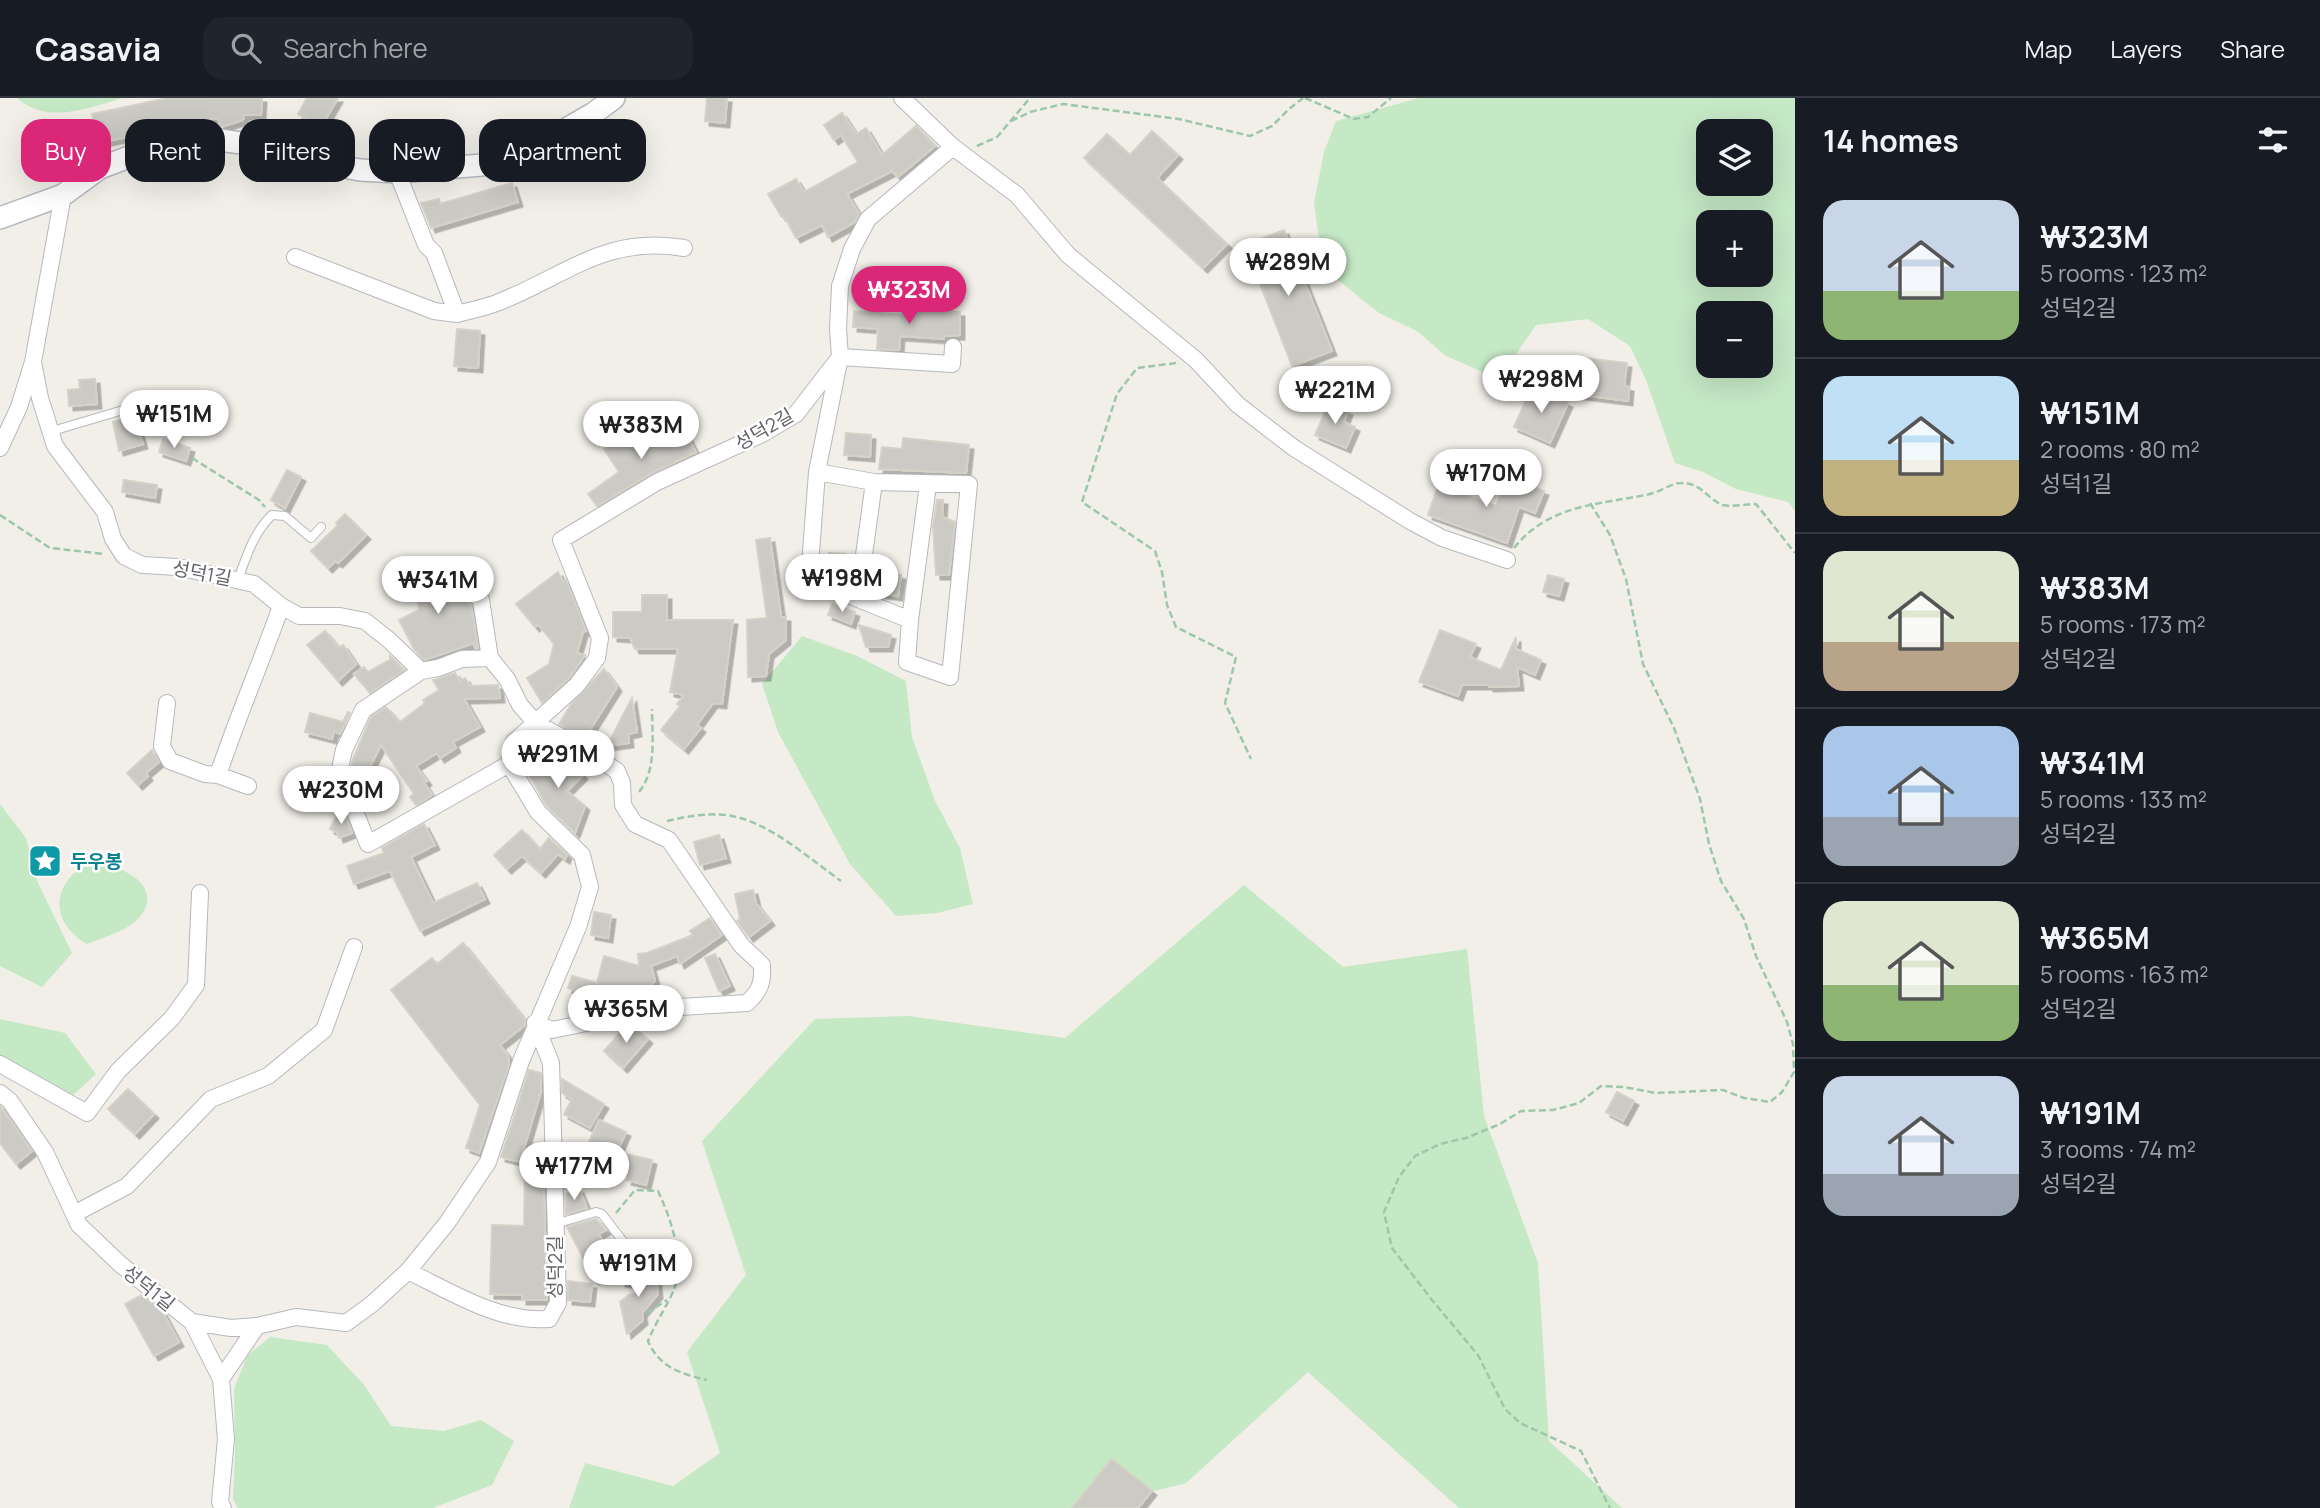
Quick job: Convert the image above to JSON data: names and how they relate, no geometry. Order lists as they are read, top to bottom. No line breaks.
{"streets":{"street":["성덕2길","성덕1길"]},"places":{"place":["두우봉"]},"page":{"header":"Casavia","search":"Search here","nav":["Map","Layers","Share"],"heading":"14 homes","map_buttons":["+","−"],"chip":["Buy","Rent","Filters","New","Apartment"],"list":[{"name":"₩323M","note":"5 rooms · 123 m² · 성덕2길"},{"name":"₩151M","note":"2 rooms · 80 m² · 성덕1길"},{"name":"₩383M","note":"5 rooms · 173 m² · 성덕2길"},{"name":"₩341M","note":"5 rooms · 133 m² · 성덕2길"},{"name":"₩365M","note":"5 rooms · 163 m² · 성덕2길"},{"name":"₩191M","note":"3 rooms · 74 m² · 성덕2길"}],"price":["₩289M","₩323M","₩298M","₩221M","₩151M","₩383M","₩170M","₩198M","₩341M","₩291M","₩230M","₩365M","₩177M","₩191M"]}}
